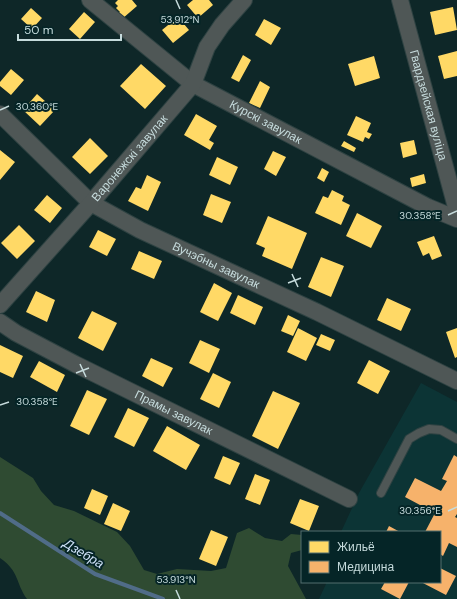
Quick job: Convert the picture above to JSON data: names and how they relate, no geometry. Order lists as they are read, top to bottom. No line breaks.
{"streets":{"street":["Гвардзейская вуліца","Курскі завулак","Варонежскі завулак","Вучэбны завулак","Прамы завулак"]},"crossings":[["Курскі завулак","Варонежскі завулак"],["Варонежскі завулак","Вучэбны завулак"]],"water":["Дзебра"],"legend":["Жильё","Медицина"],"scale_bar":"50 m","coordinates":["53.912°N","30.360°E","30.358°E","30.356°E","53.913°N"]}
